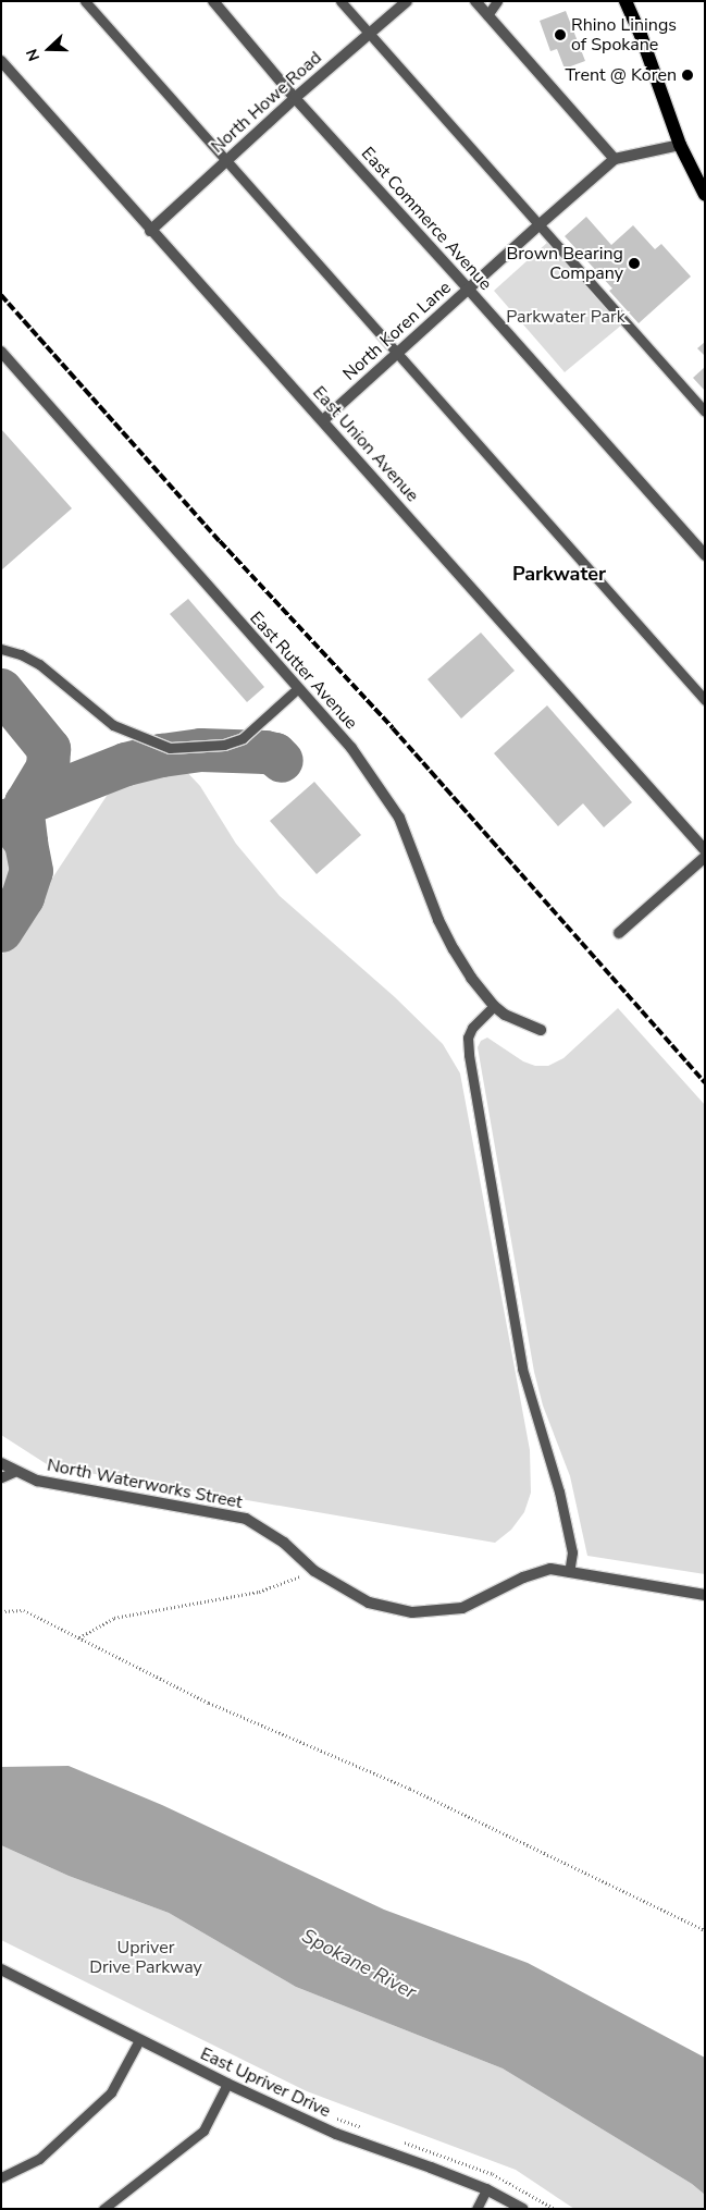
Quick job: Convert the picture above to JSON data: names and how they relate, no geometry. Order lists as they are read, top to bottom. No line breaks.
{"streets":{"street":["North Howe Road","East Commerce Avenue","North Koren Lane","East Union Avenue","East Rutter Avenue","North Waterworks Street","East Upriver Drive"]},"crossings":[["North Howe Road","East Commerce Avenue"],["North Howe Road","East Union Avenue"],["East Commerce Avenue","North Koren Lane"],["North Koren Lane","East Union Avenue"]],"districts":["Parkwater"],"water":["Spokane River"],"parks":["Parkwater Park","Upriver Drive Parkway"],"places":["Rhino Linings of Spokane","Trent @ Koren","Brown Bearing Company"],"north":"left"}
